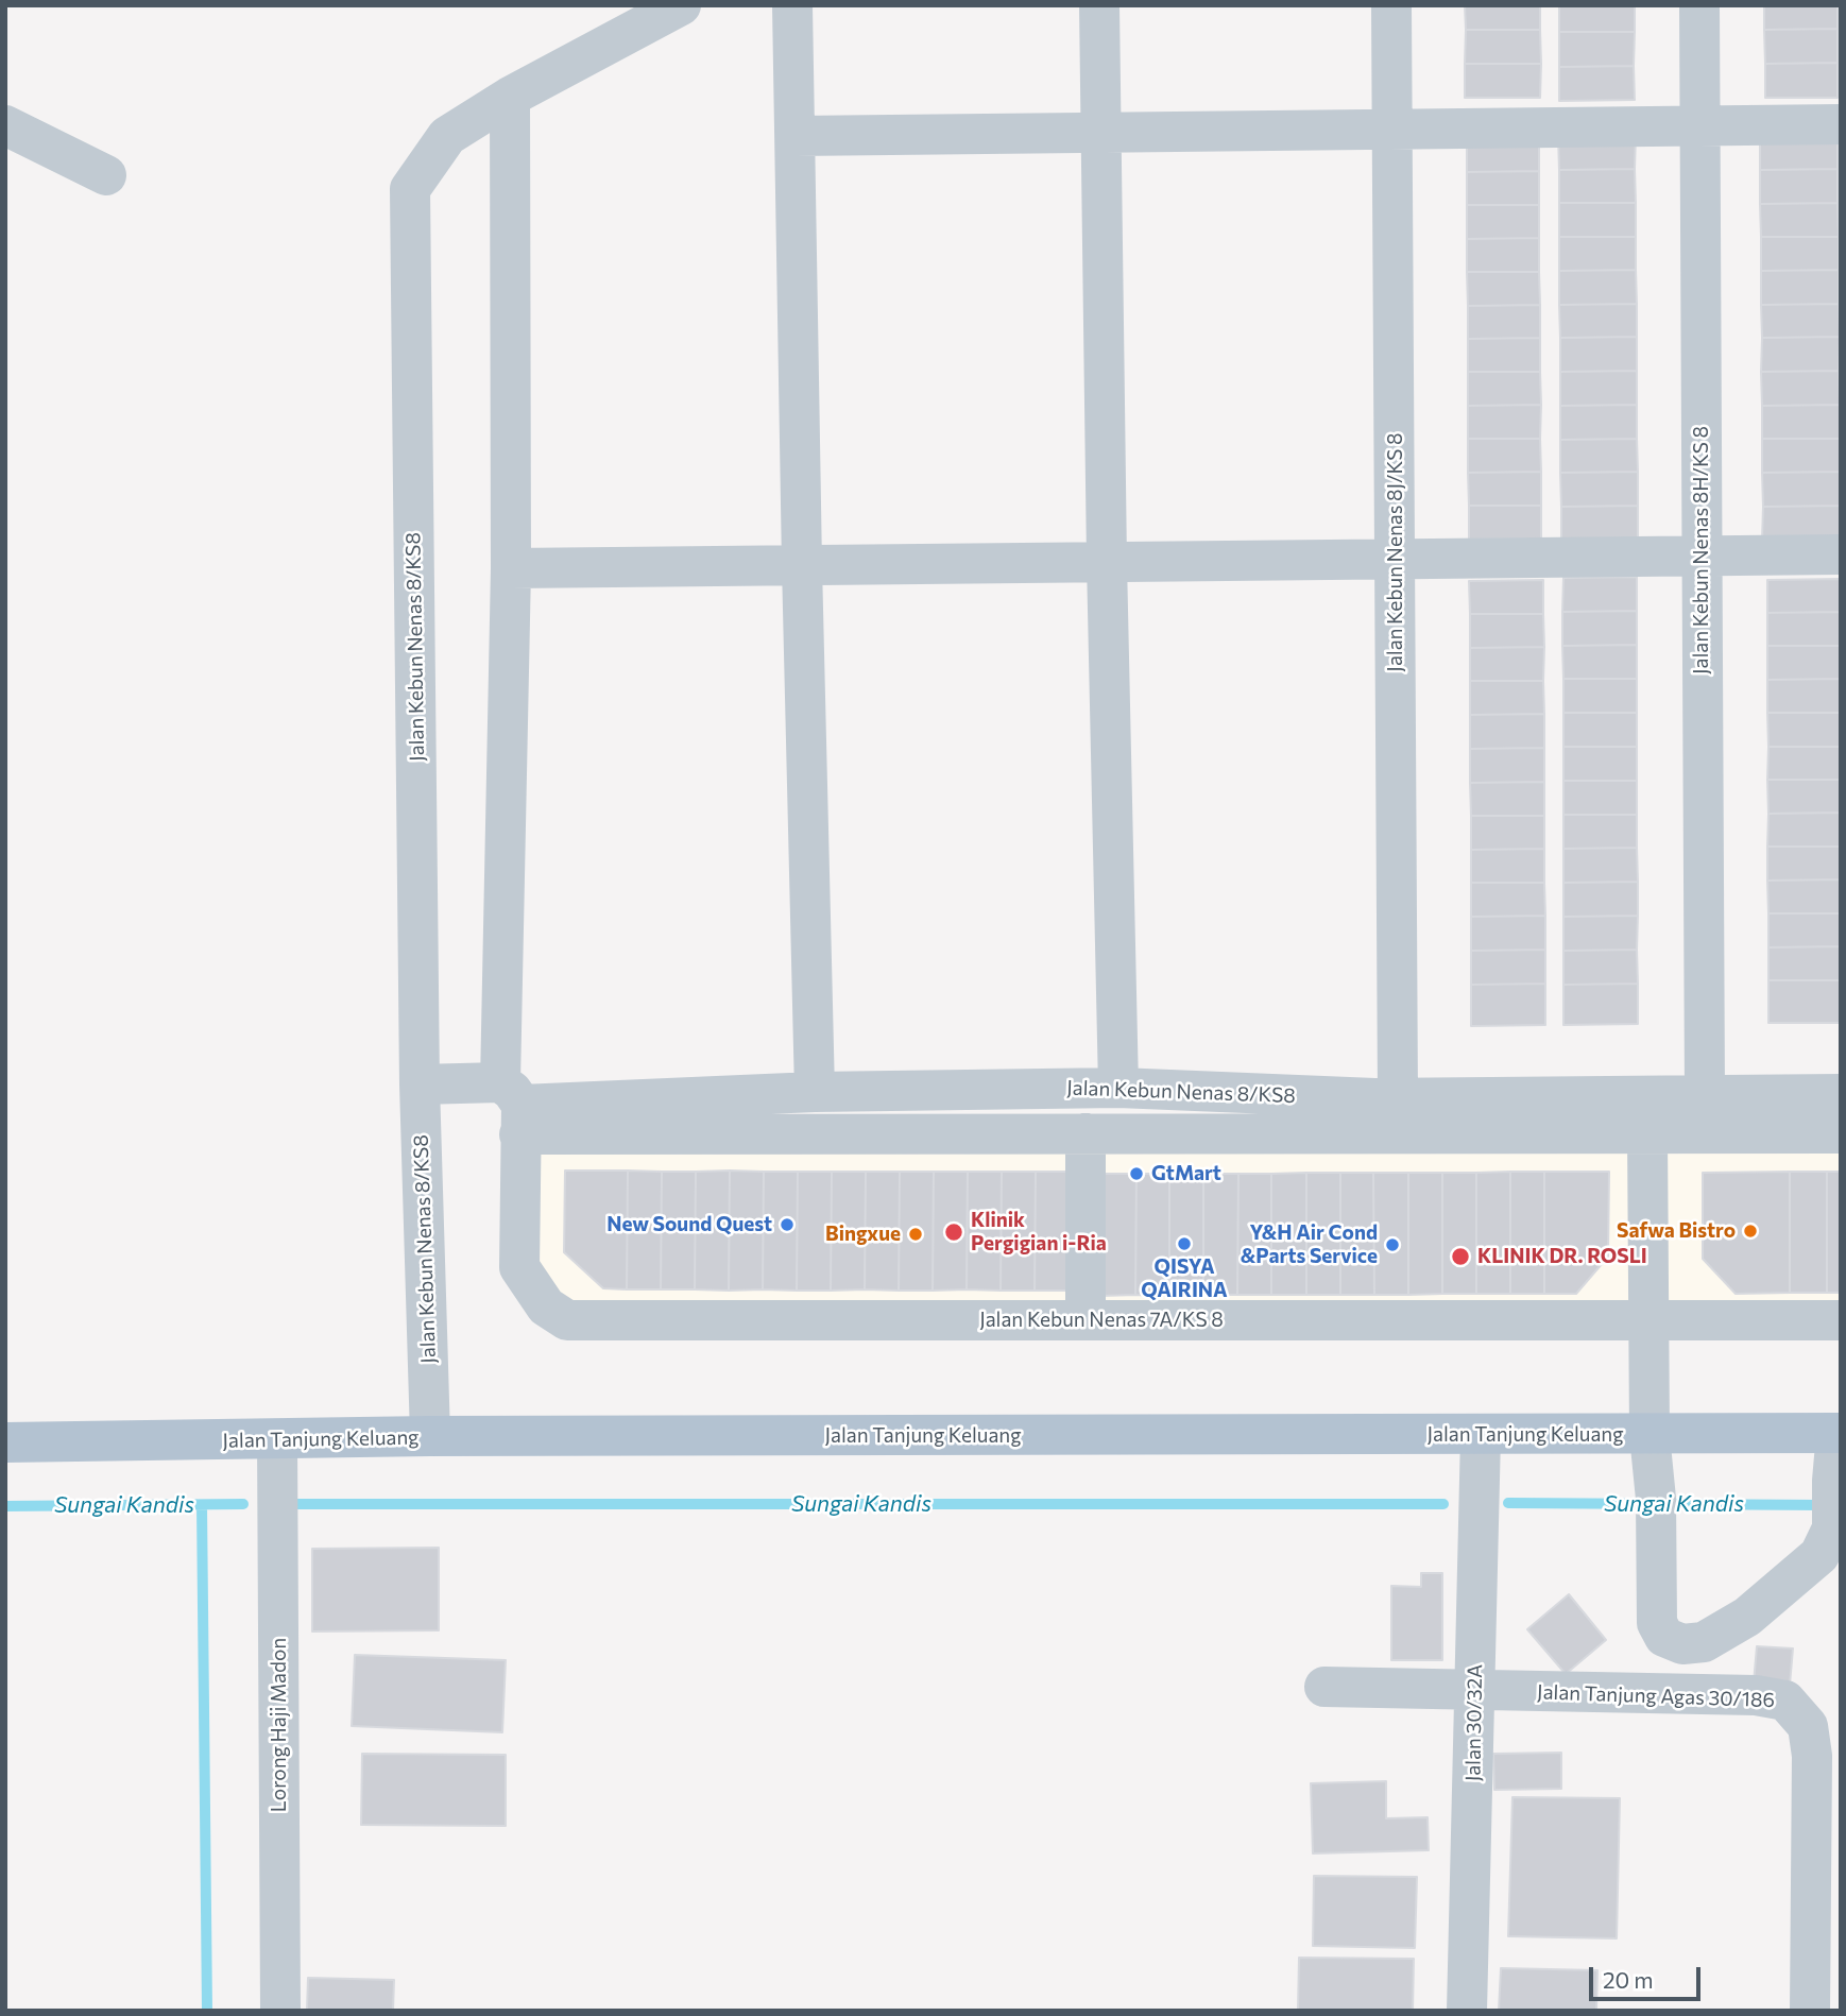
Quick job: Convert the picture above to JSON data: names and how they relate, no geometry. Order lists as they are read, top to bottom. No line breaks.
{"streets":{"main road":["Jalan Tanjung Keluang"],"street":["Jalan Kebun Nenas 8H/KS 8","Jalan Kebun Nenas 8J/KS 8","Jalan Kebun Nenas 8/KS8","Jalan Kebun Nenas 7A/KS 8","Jalan Tanjung Agas 30/186","Jalan 30/32A","Lorong Haji Madon"]},"crossings":[["Jalan Kebun Nenas 8H/KS 8","Jalan Kebun Nenas 8/KS8"],["Jalan Kebun Nenas 8J/KS 8","Jalan Kebun Nenas 8/KS8"],["Jalan Kebun Nenas 8/KS8","Jalan Kebun Nenas 7A/KS 8"],["Jalan Kebun Nenas 8/KS8","Jalan Tanjung Keluang"],["Jalan Tanjung Keluang","Jalan 30/32A"],["Jalan Tanjung Keluang","Lorong Haji Madon"],["Jalan Tanjung Agas 30/186","Jalan 30/32A"]],"water":["Sungai Kandis"],"places":["GtMart","New Sound Quest","Safwa Bistro","Klinik Pergigian i-Ria","Bingxue","QISYA QAIRINA","Y&H Air Cond &Parts Service","KLINIK DR. ROSLI"],"scale_bar":"20 m"}
